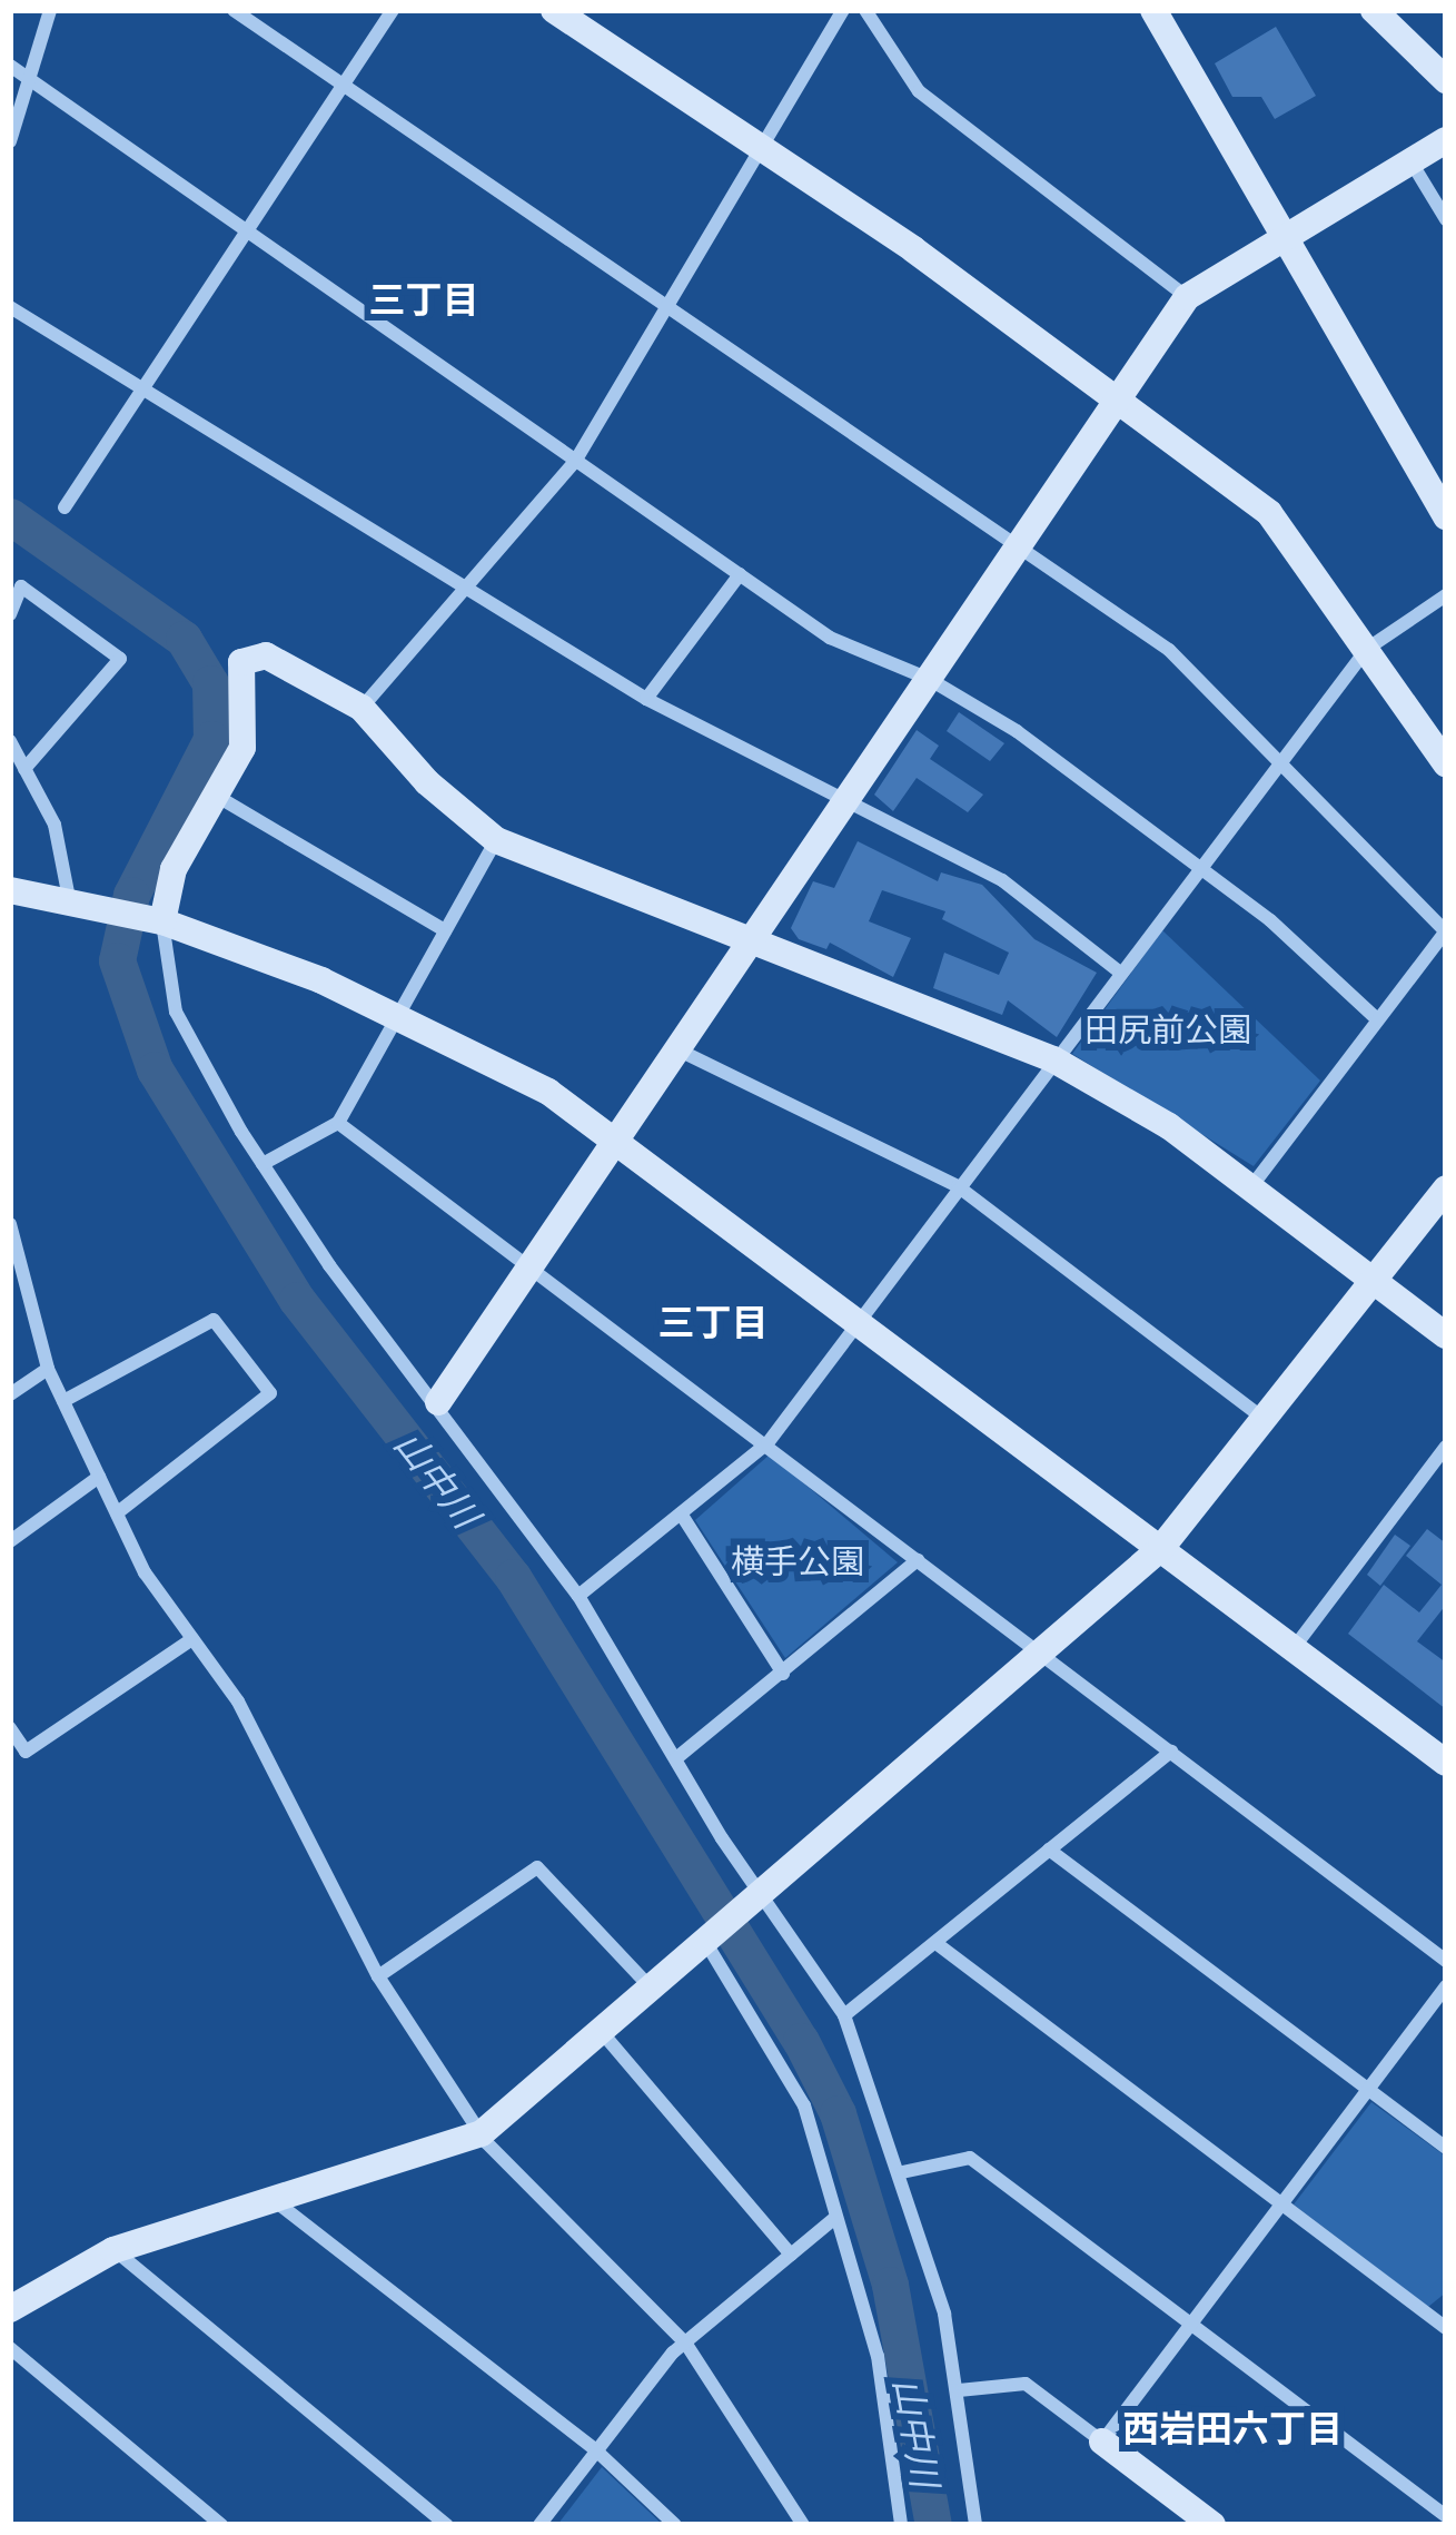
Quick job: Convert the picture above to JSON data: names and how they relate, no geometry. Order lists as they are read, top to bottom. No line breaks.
{"districts":["三丁目","三丁目","西岩田六丁目"],"water":["山中川"],"parks":["田尻前公園","横手公園"]}
